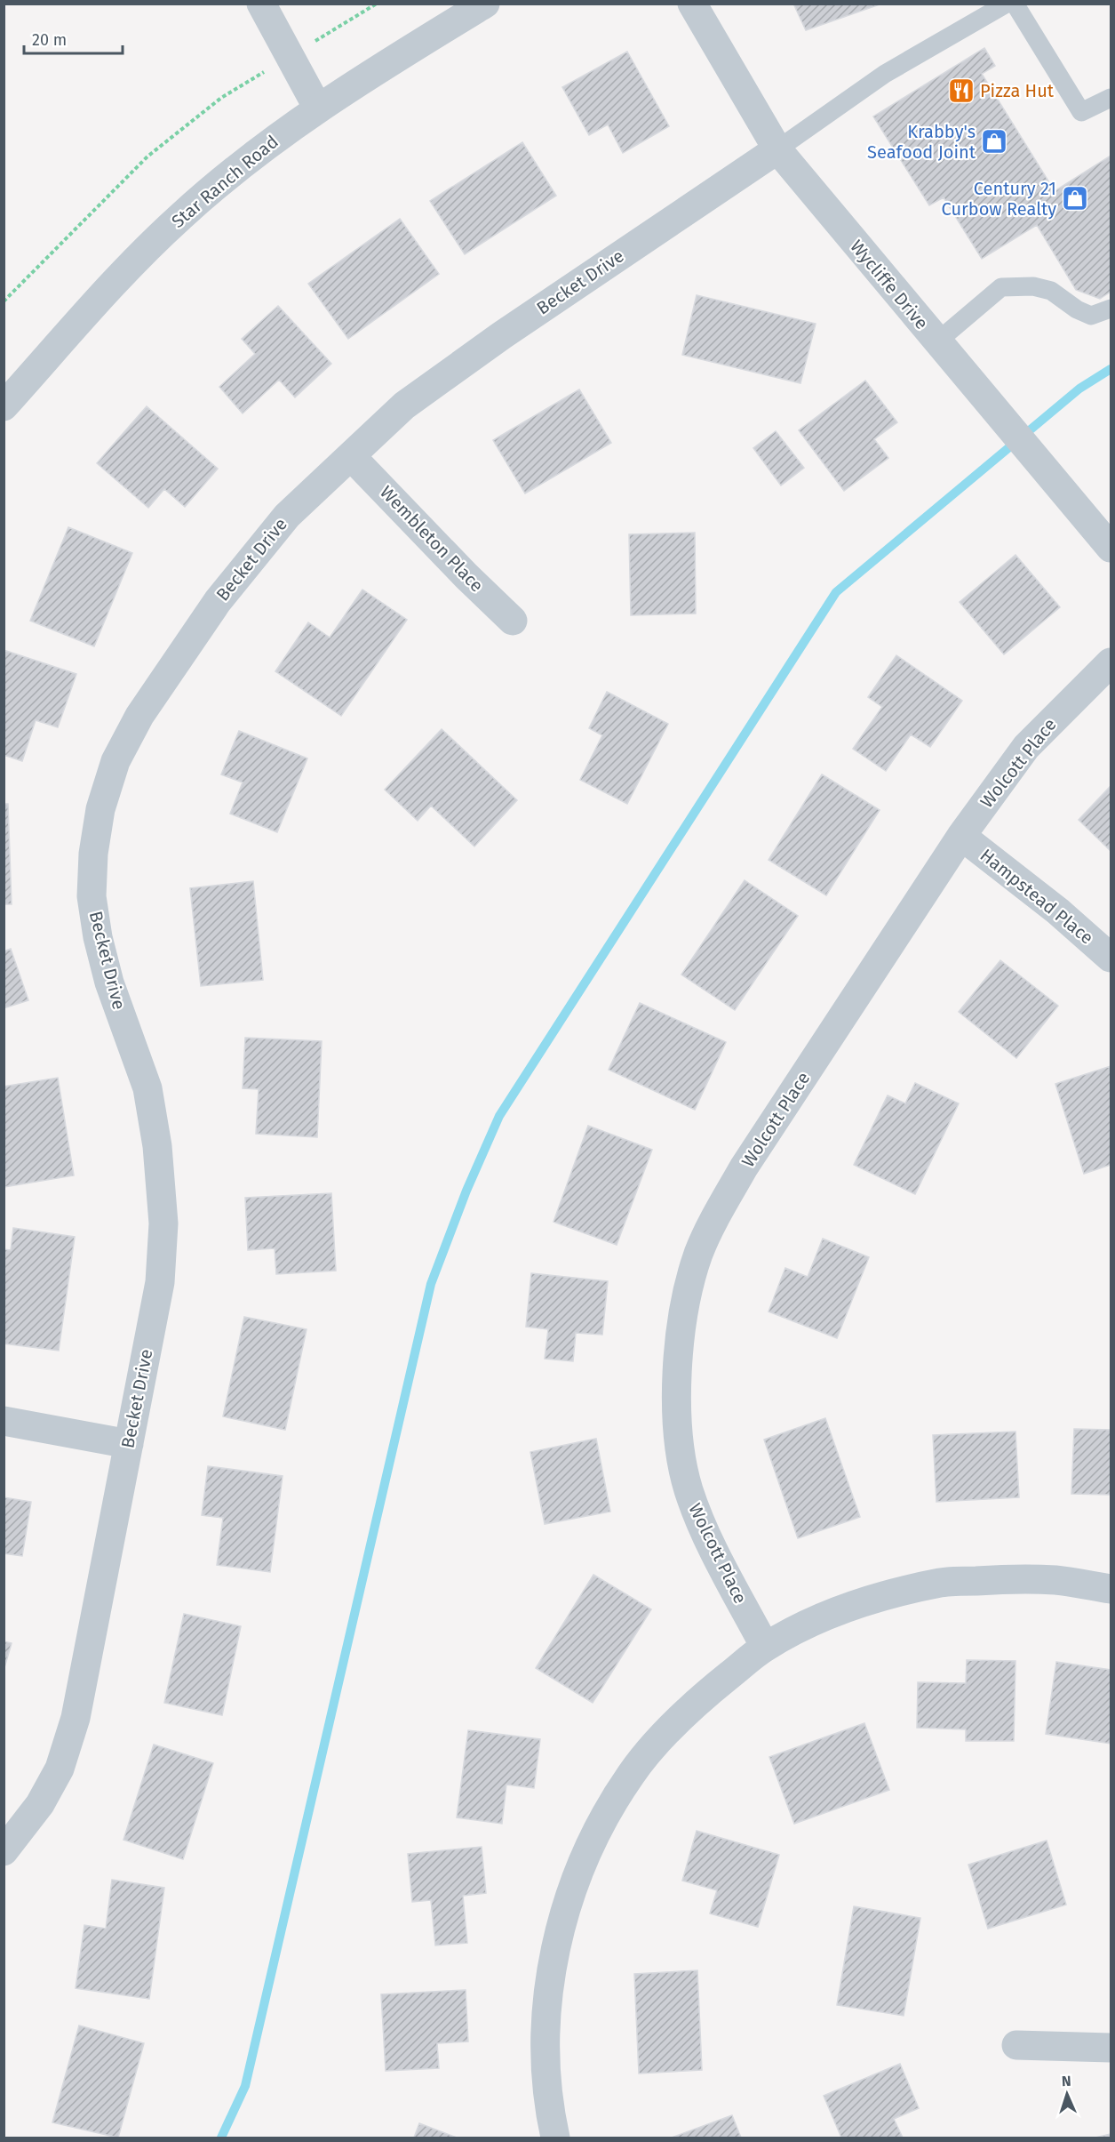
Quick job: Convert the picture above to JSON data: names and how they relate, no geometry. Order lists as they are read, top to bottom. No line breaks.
{"streets":{"street":["Star Ranch Road","Becket Drive","Wycliffe Drive","Wembleton Place","Wolcott Place","Hampstead Place"]},"crossings":[["Becket Drive","Wycliffe Drive"],["Becket Drive","Wembleton Place"],["Wolcott Place","Hampstead Place"]],"places":{"restaurant":["Pizza Hut"],"shop":["Krabby's Seafood Joint","Century 21 Curbow Realty"]},"scale_bar":"20 m","north":"top"}
